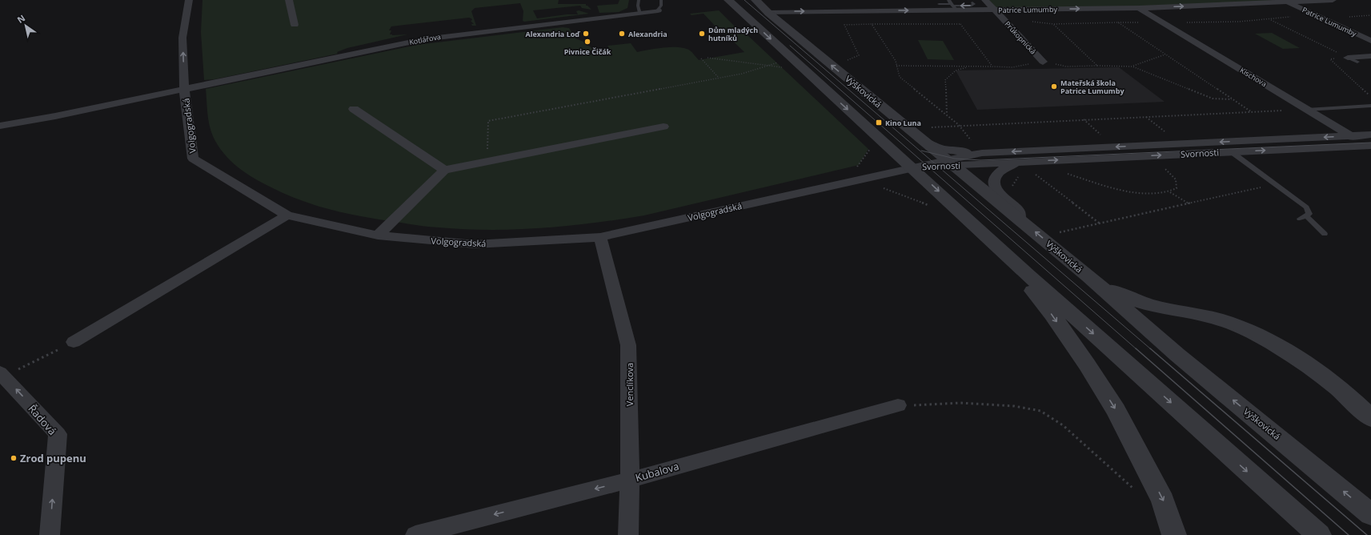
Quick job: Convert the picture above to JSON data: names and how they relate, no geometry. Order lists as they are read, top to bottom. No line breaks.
{"streets":{"street":["Patrice Lumumby","Průkopnická","Kotlářova","Kischova","Výškovická","Volgogradská","Svornosti","Venclíkova","Řadová","Kubalova"]},"crossings":[["Patrice Lumumby","Průkopnická"],["Patrice Lumumby","Kischova"],["Patrice Lumumby","Výškovická"],["Kotlářova","Volgogradská"],["Kischova","Svornosti"],["Výškovická","Svornosti"],["Volgogradská","Svornosti"],["Volgogradská","Venclíkova"],["Venclíkova","Kubalova"]],"one_way":["Patrice Lumumby","Řadová","Kubalova"],"places":{"other":["Alexandria Loď","Alexandria","Dům mladých hutníků","Pivnice Čičák","Mateřská škola Patrice Lumumby","Zrod pupenu"],"transit":["Kino Luna"]},"north":"top left"}
